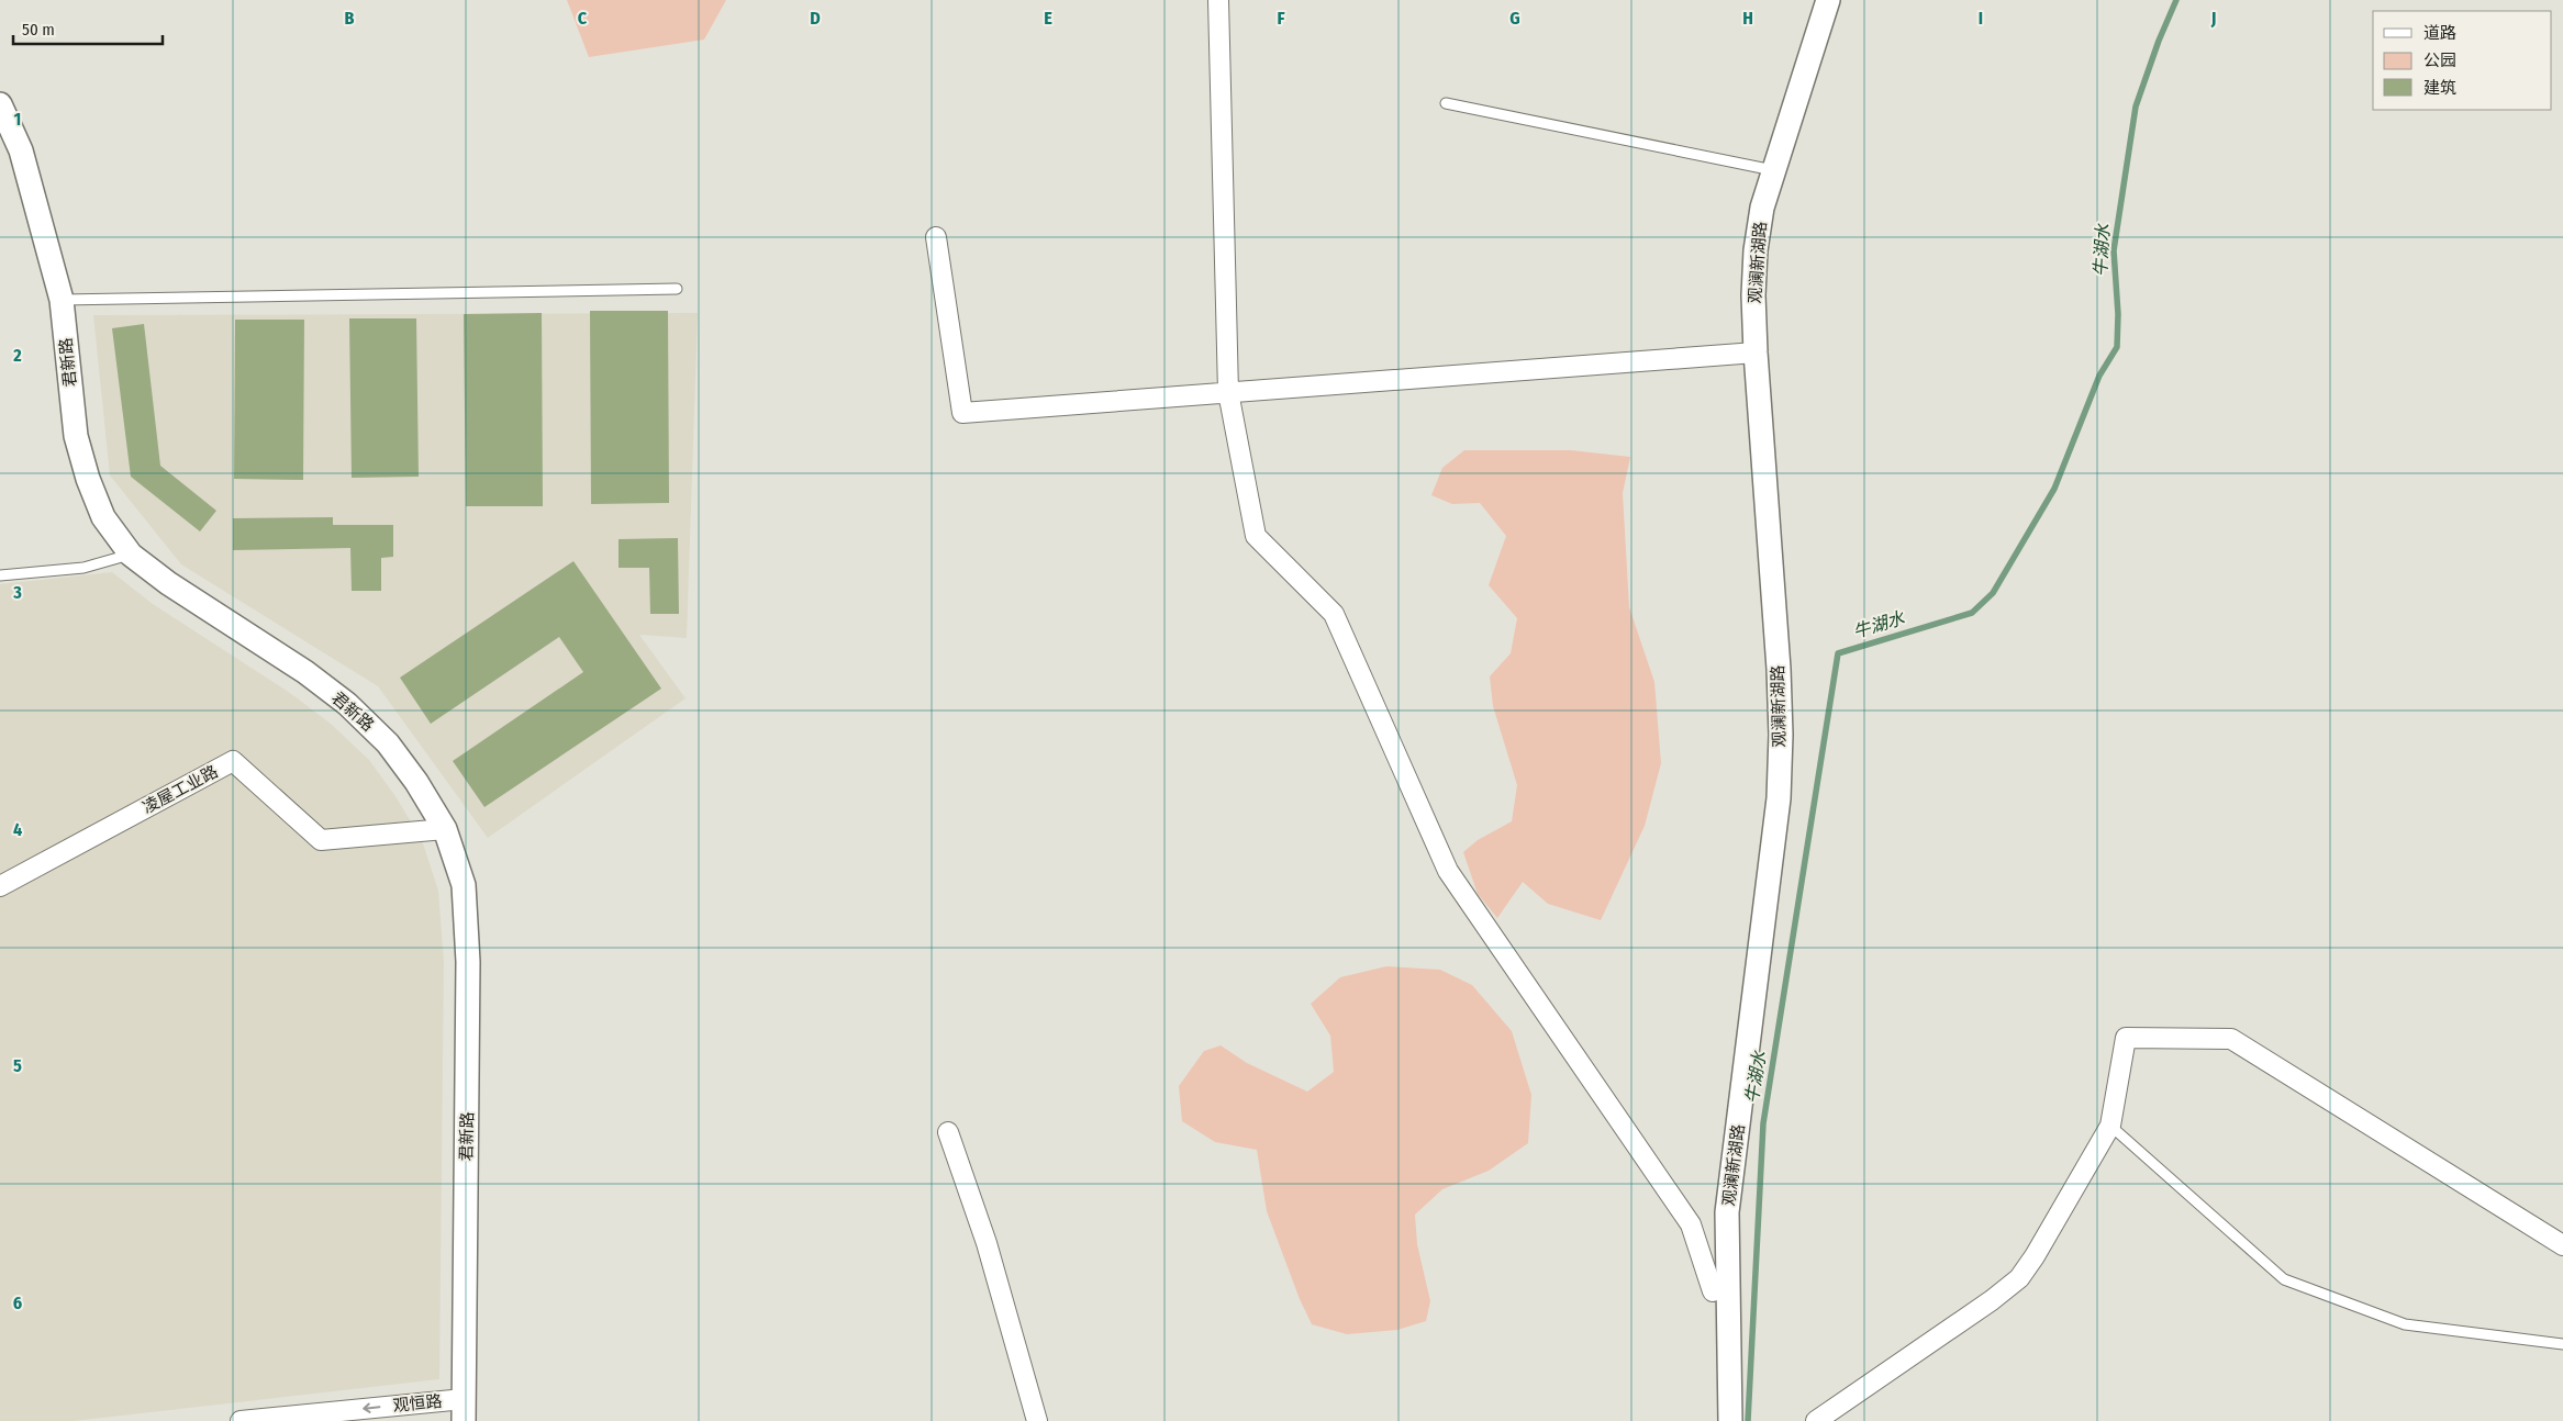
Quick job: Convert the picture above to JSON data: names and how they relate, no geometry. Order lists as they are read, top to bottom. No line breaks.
{"streets":{"street":["观澜新湖路","君新路","凌屋工业路","观恒路"]},"crossings":[["君新路","凌屋工业路"],["君新路","观恒路"]],"one_way":["观恒路"],"water":["牛湖水"],"legend":["道路","公园","建筑"],"scale_bar":"50 m","grid":{"columns":["B","C","D","E","F","G","H","I","J"],"rows":["1","2","3","4","5","6"]}}
